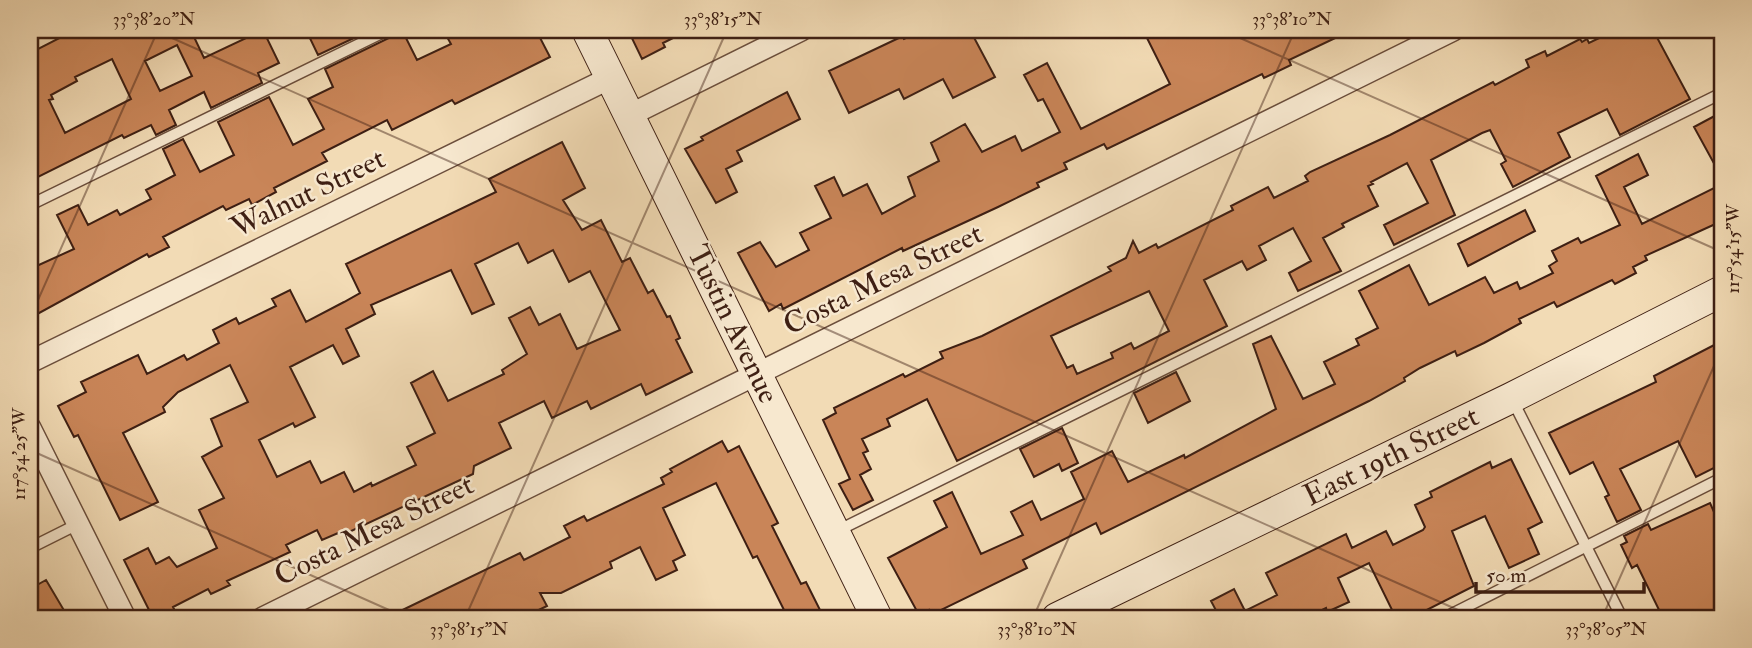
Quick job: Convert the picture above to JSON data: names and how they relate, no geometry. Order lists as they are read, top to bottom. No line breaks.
{"streets":{"street":["Walnut Street","Costa Mesa Street","Tustin Avenue","East 19th Street"]},"crossings":[["Walnut Street","Tustin Avenue"],["Costa Mesa Street","Tustin Avenue"]],"scale_bar":"50 m","coordinates":["33°38'20\"N","33°38'15\"N","33°38'10\"N","117°54'15\"W","117°54'25\"W","33°38'05\"N"]}
